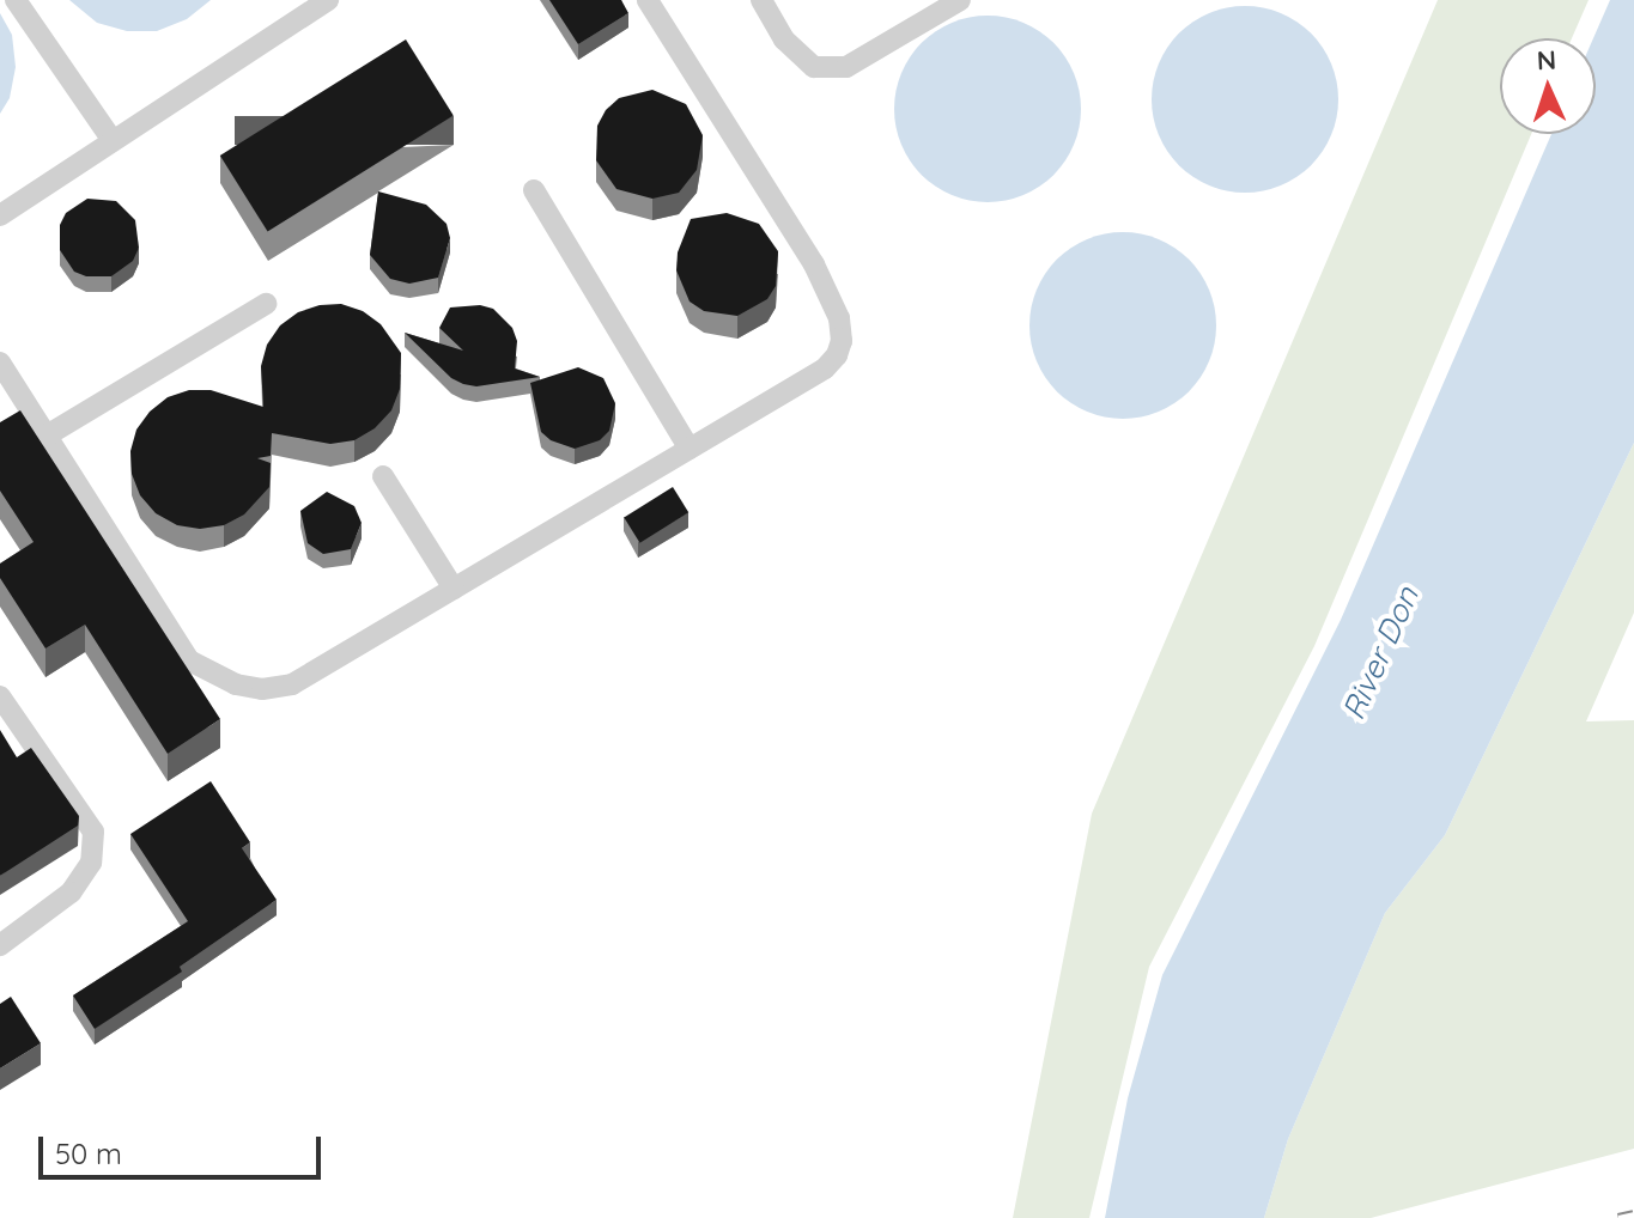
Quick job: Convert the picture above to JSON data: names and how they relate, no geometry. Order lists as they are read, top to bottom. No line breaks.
{"water":["River Don"],"scale_bar":"50 m","north":"top"}
